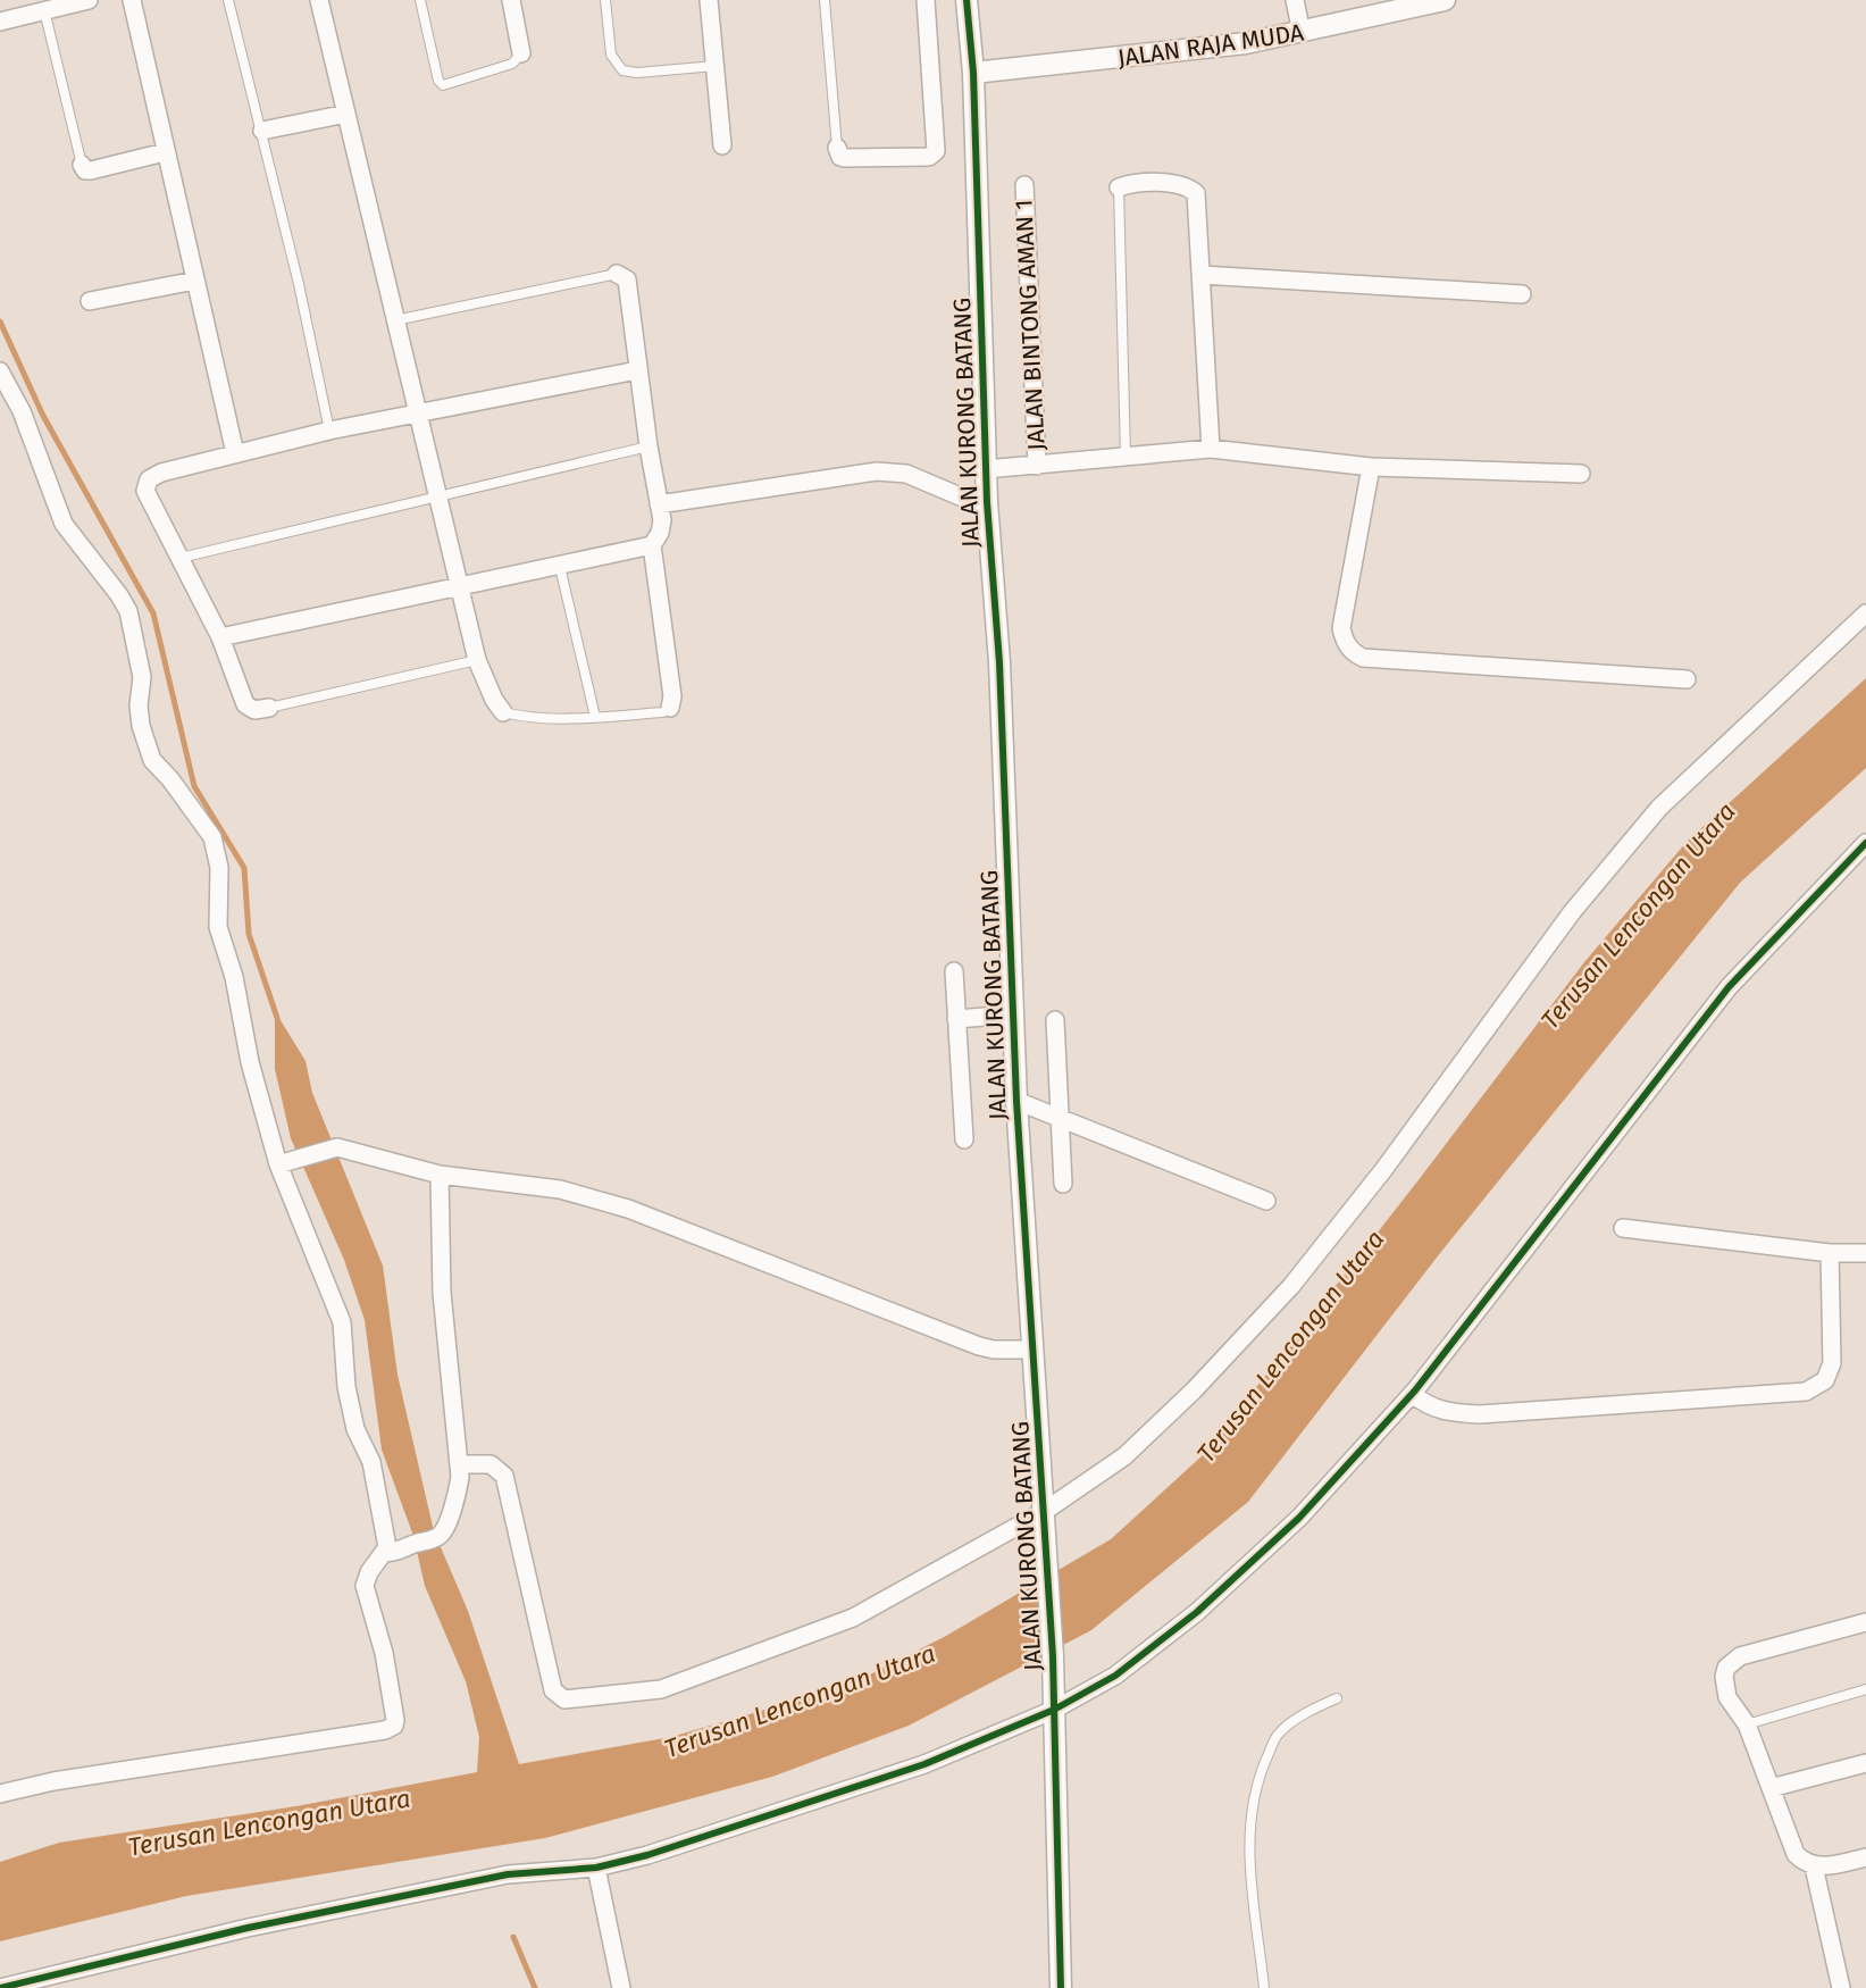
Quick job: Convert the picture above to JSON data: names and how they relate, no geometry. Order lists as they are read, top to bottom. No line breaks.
{"streets":{"street":["JALAN RAJA MUDA","JALAN BINTONG AMAN 1","JALAN KURONG BATANG"]},"crossings":[["JALAN RAJA MUDA","JALAN KURONG BATANG"]],"water":["Terusan Lencongan Utara"]}
